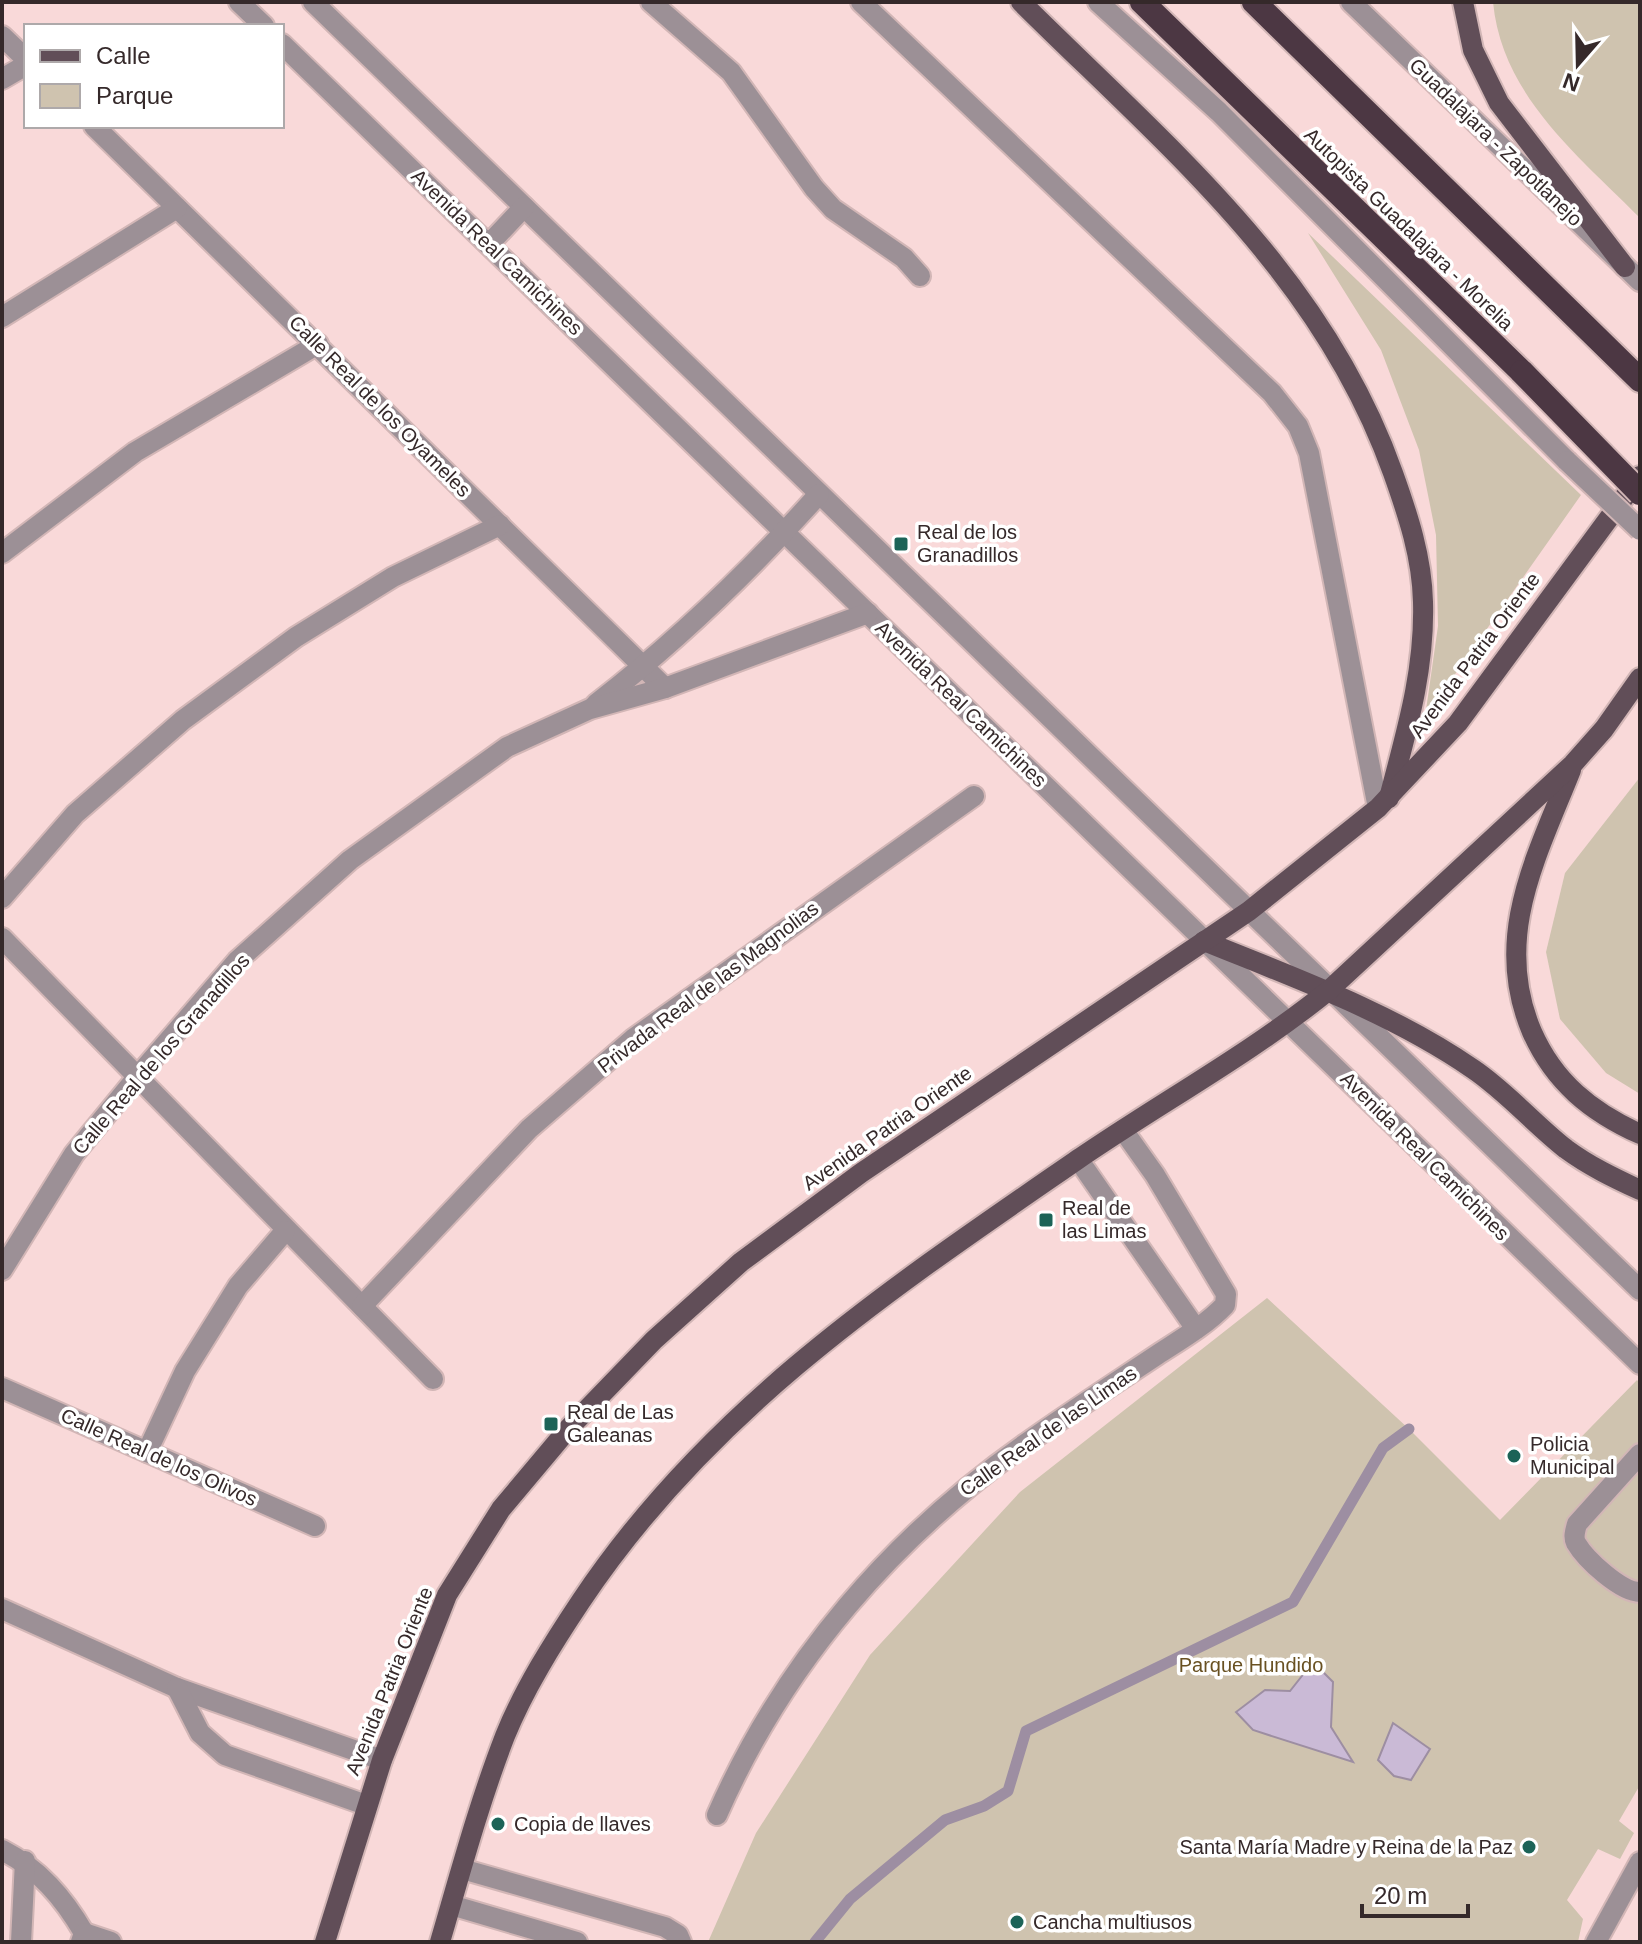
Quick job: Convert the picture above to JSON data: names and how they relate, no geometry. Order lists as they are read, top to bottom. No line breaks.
{"streets":{"highway":["Autopista Guadalajara - Morelia"],"main road":["Avenida Patria Oriente"],"street":["Guadalajara - Zapotlanejo","Avenida Real Camichines","Calle Real de los Oyameles","Privada Real de las Magnolias","Calle Real de los Granadillos","Calle Real de las Limas","Calle Real de los Olivos"]},"crossings":[["Avenida Real Camichines","Avenida Patria Oriente"],["Avenida Real Camichines","Calle Real de los Granadillos"],["Calle Real de los Oyameles","Calle Real de los Granadillos"]],"parks":["Parque Hundido"],"places":{"transit":["Real de los Granadillos","Real de las Limas","Real de Las Galeanas"],"other":["Policia Municipal","Copia de llaves","Santa María Madre y Reina de la Paz","Cancha multiusos"]},"legend":["Calle","Parque"],"scale_bar":"20 m","north":"bottom"}
